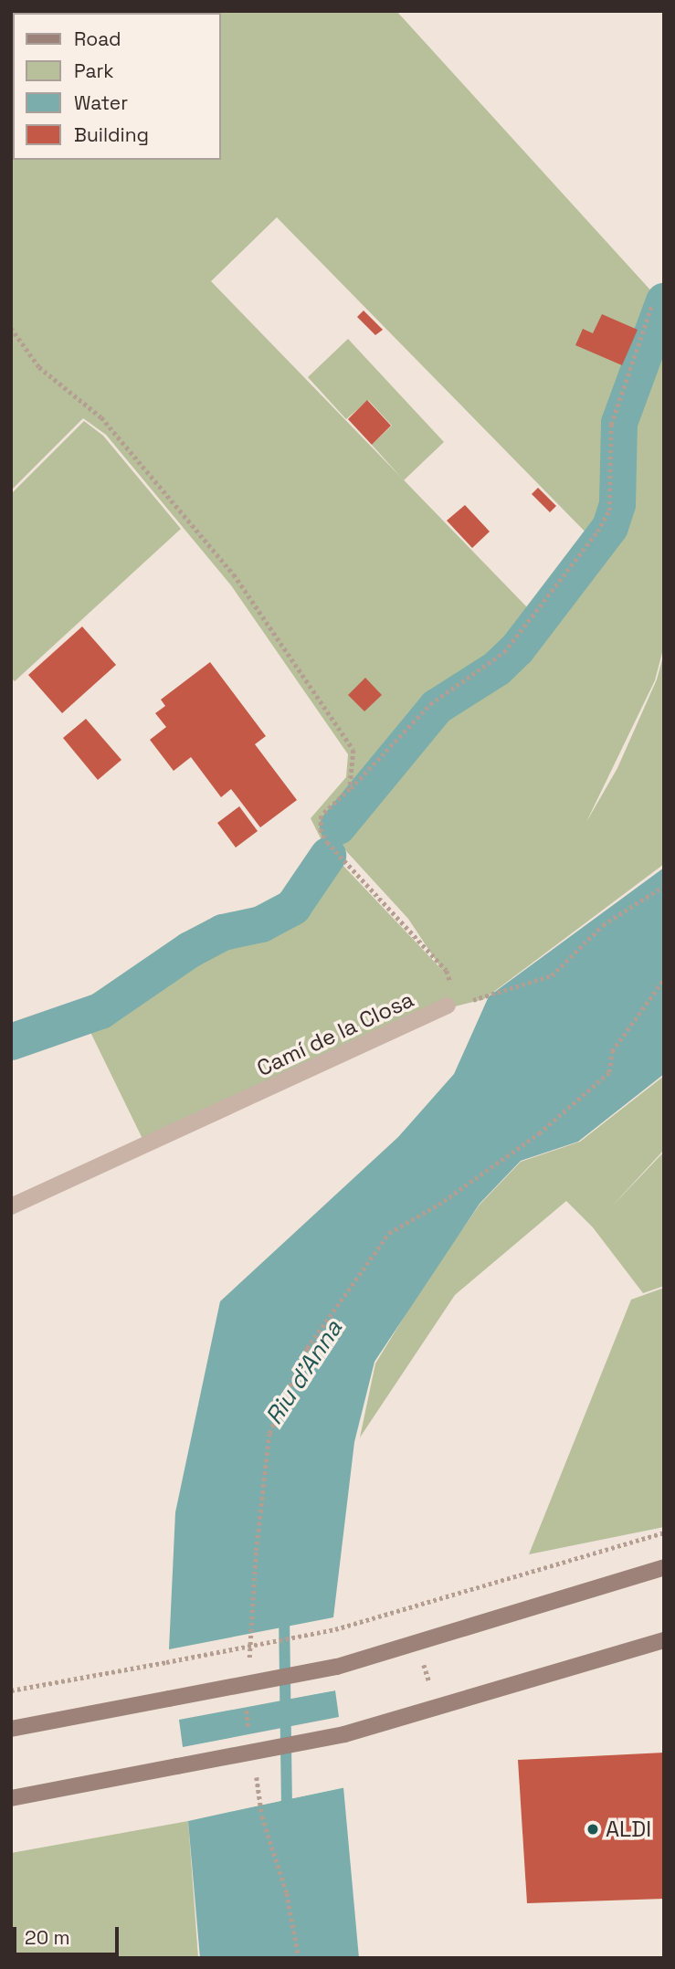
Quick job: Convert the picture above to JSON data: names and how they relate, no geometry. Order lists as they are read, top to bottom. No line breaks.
{"streets":{"street":["Camí de la Closa"]},"water":["Riu d'Anna"],"places":["ALDI"],"legend":["Road","Park","Water","Building"],"scale_bar":"20 m"}
